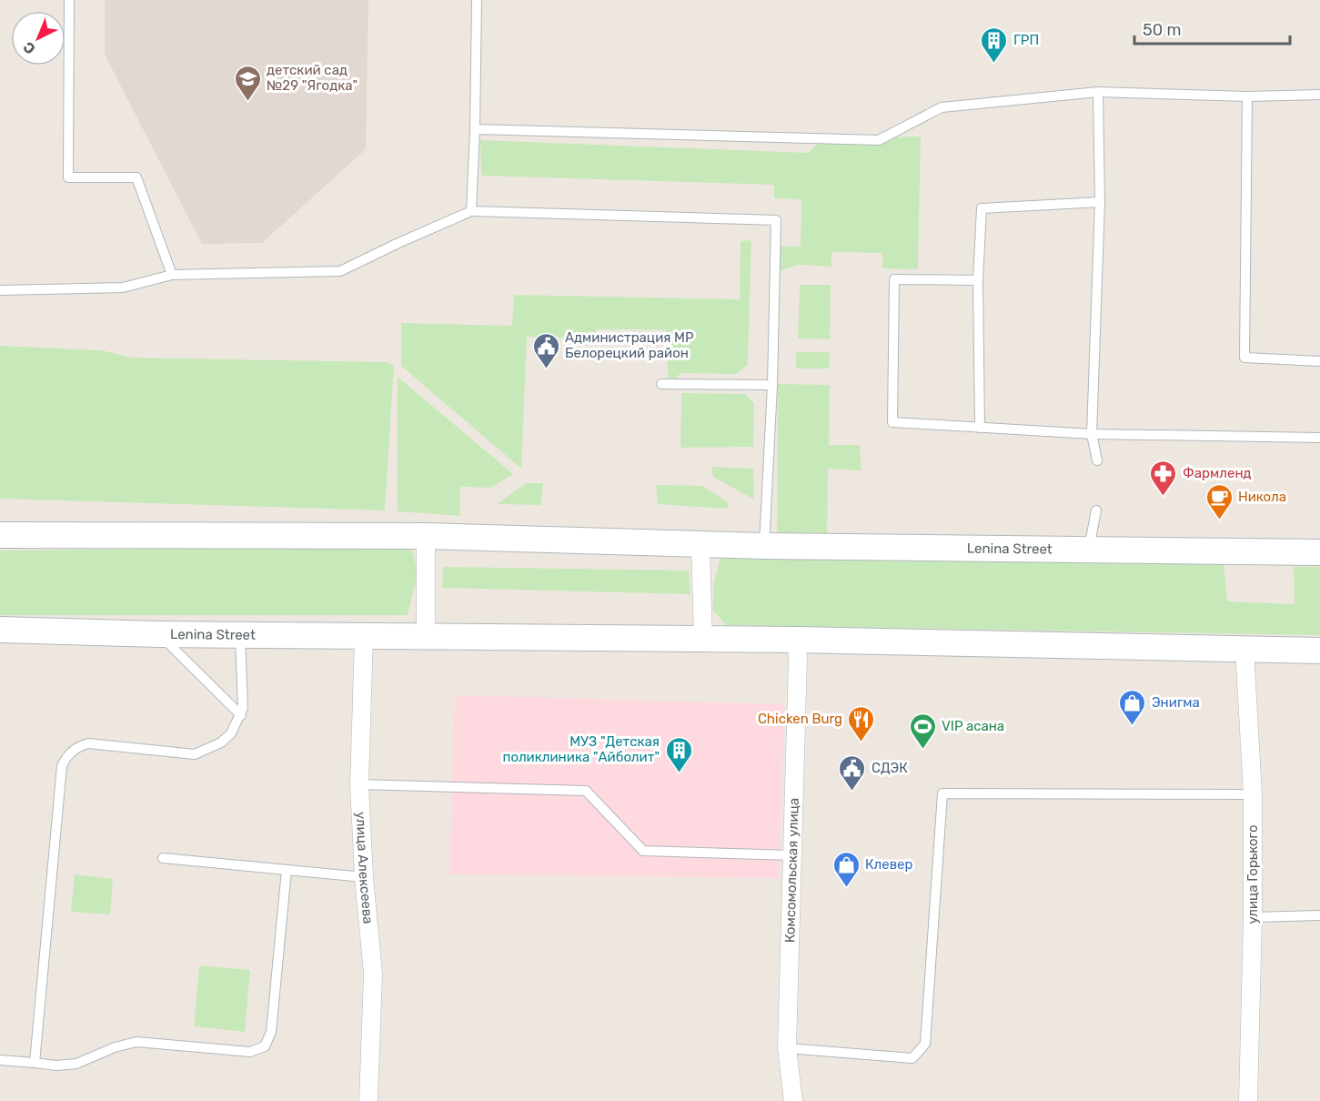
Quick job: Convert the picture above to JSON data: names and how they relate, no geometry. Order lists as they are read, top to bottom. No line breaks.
{"streets":{"main road":["Lenina Street"],"street":["улица Алексеева","Комсомольская улица","улица Горького"]},"crossings":[["Lenina Street","улица Алексеева"],["Lenina Street","Комсомольская улица"],["Lenina Street","улица Горького"]],"places":{"building":["ГРП","МУЗ \"Детская поликлиника \"Айболит\""],"school or university":["детский сад №29 \"Ягодка\""],"public building":["Администрация МР Белорецкий район","СДЭК"],"pharmacy":["Фармленд"],"cafe":["Никола"],"shop":["Энигма","Клевер"],"restaurant":["Chicken Burg"],"sports":["VIP асана"]},"scale_bar":"50 m","north":"bottom left"}
